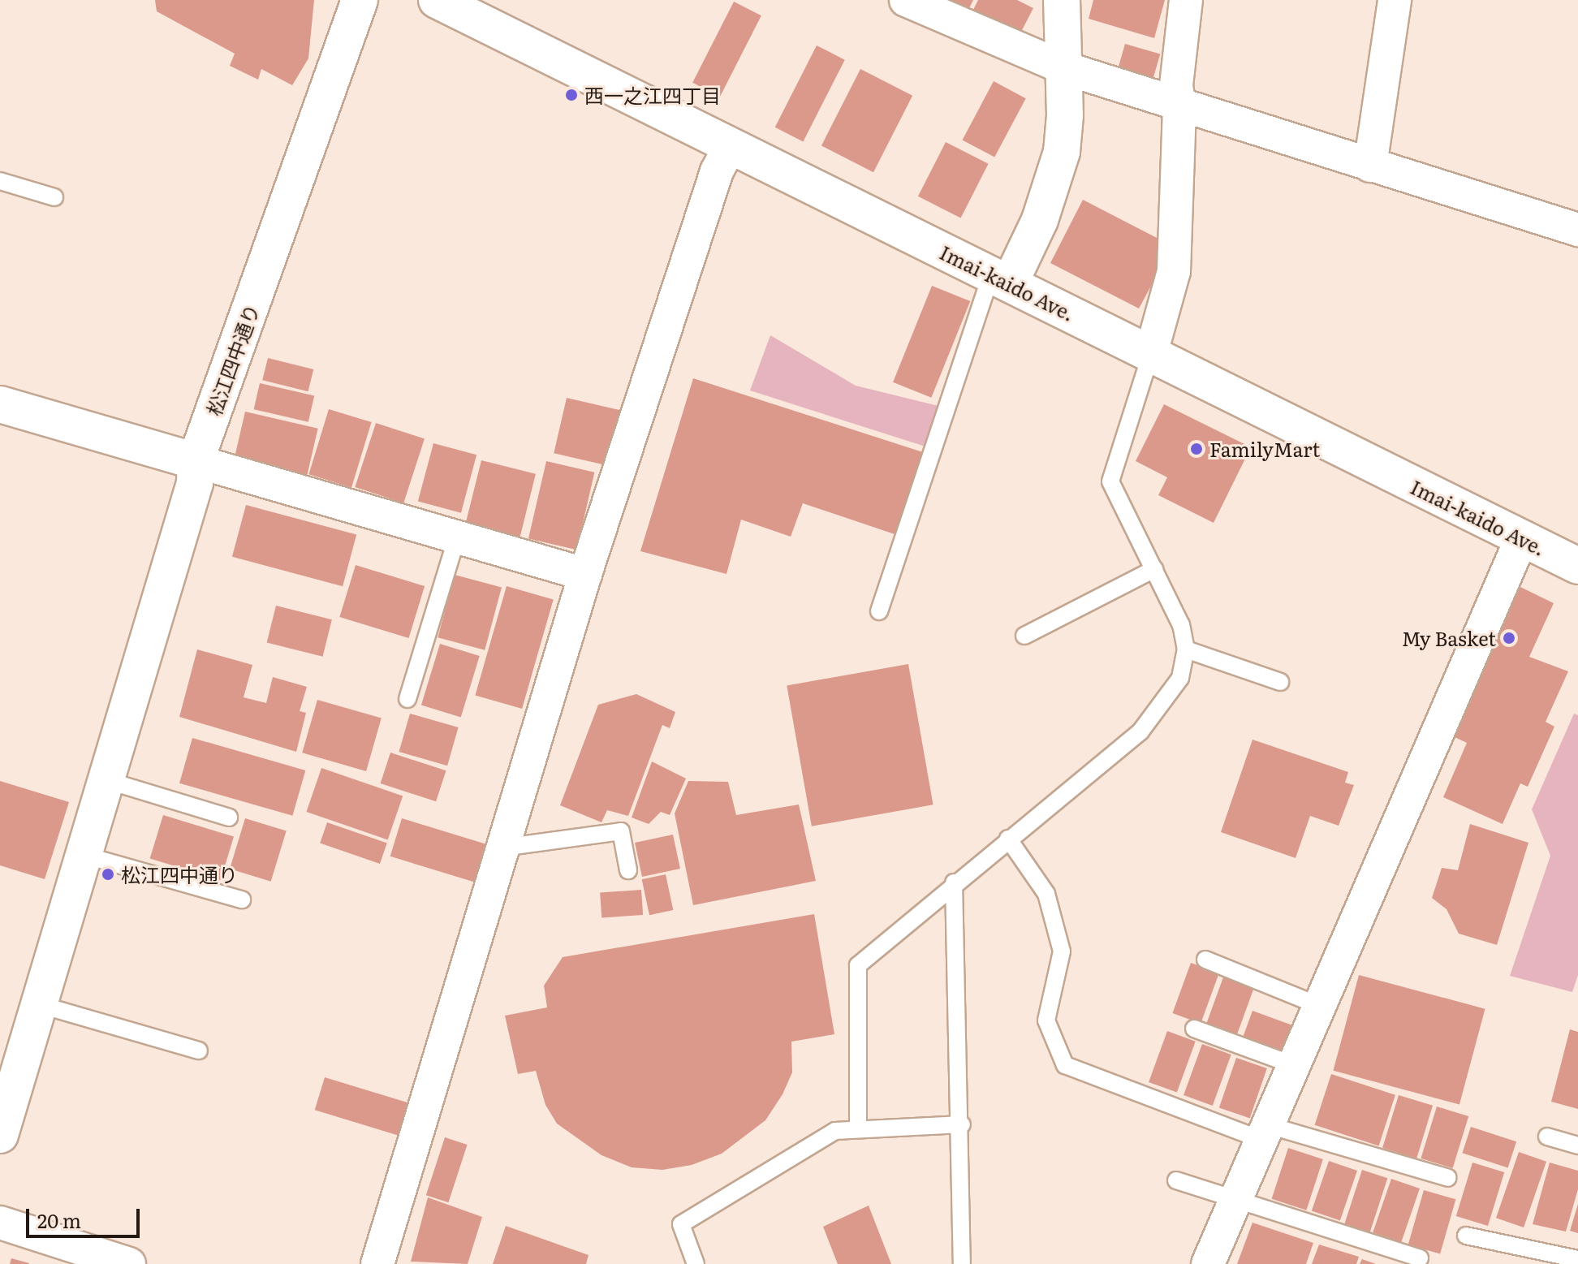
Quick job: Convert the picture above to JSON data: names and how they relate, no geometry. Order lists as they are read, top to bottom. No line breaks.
{"streets":{"street":["Imai-kaido Ave.","松江四中通り"]},"places":["西一之江四丁目","FamilyMart","My Basket","松江四中通り"],"scale_bar":"20 m"}
